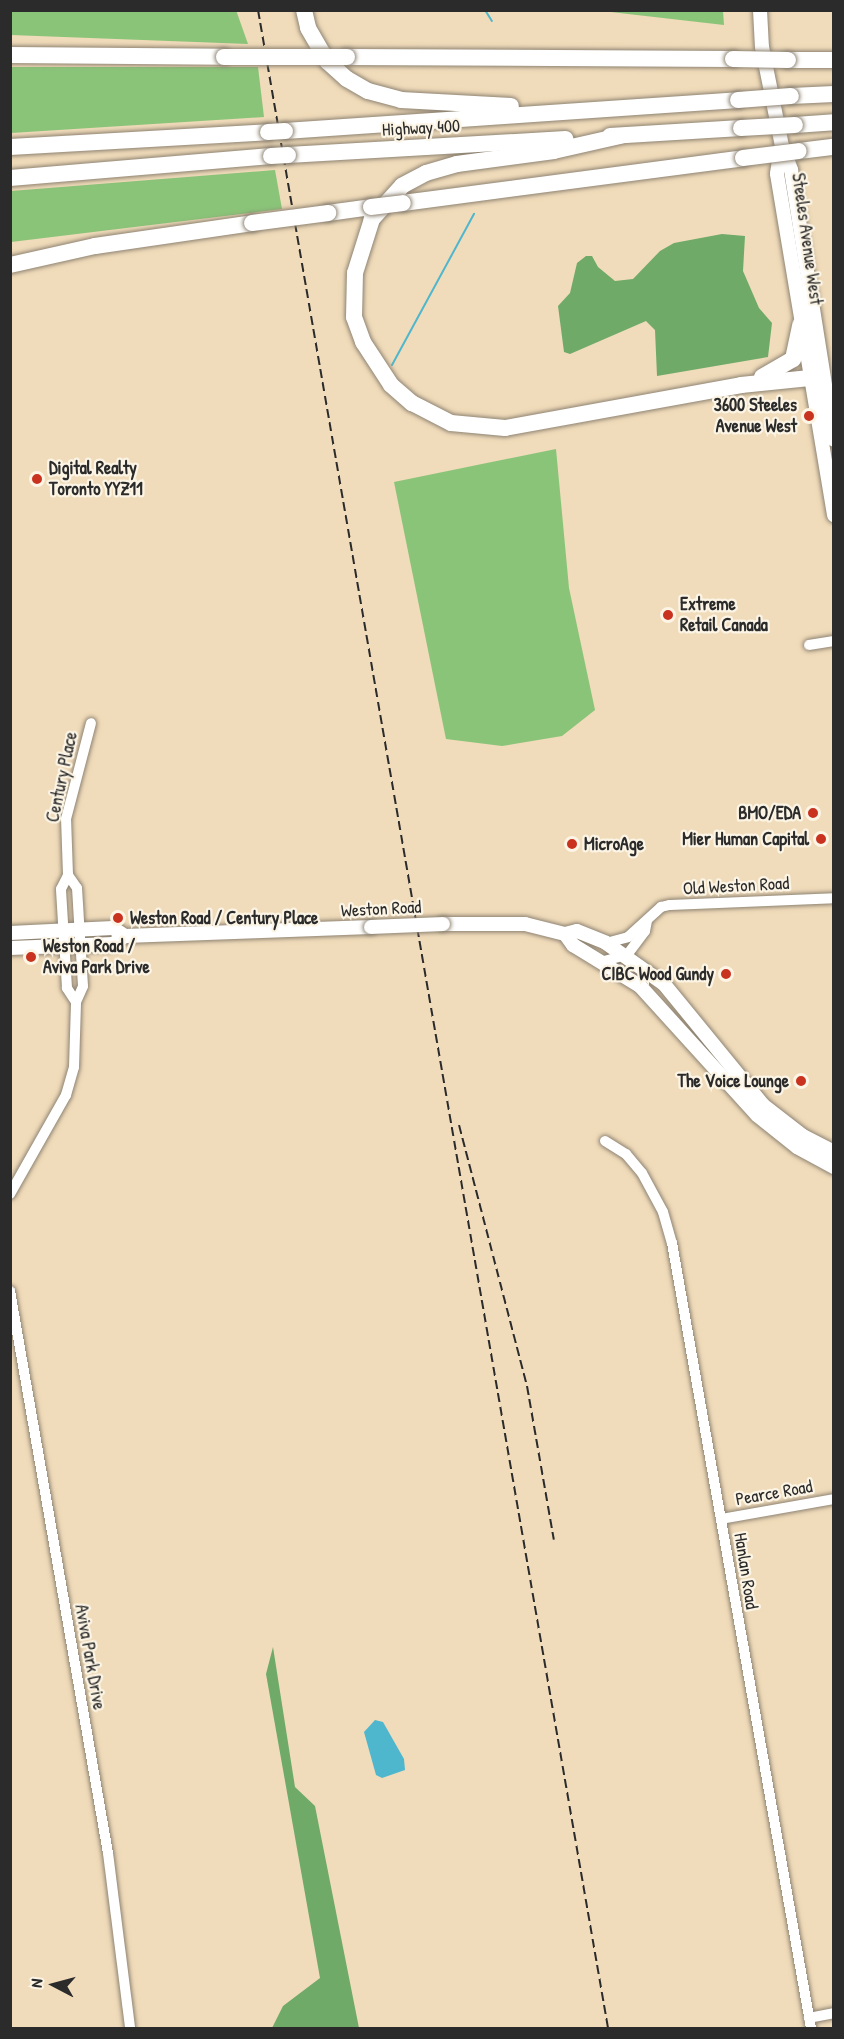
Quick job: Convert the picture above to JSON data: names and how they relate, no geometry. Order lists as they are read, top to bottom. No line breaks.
{"streets":{"highway":["Highway 400"],"main road":["Steeles Avenue West","Weston Road"],"street":["Century Place","Old Weston Road","Pearce Road","Hanlan Road","Aviva Park Drive"]},"crossings":[["Century Place","Weston Road"],["Old Weston Road","Weston Road"],["Pearce Road","Hanlan Road"]],"places":["3600 Steeles Avenue West","Digital Realty Toronto YYZ11","Extreme Retail Canada","BMO/EDA","Mier Human Capital","MicroAge","Weston Road / Century Place","Weston Road / Aviva Park Drive","CIBC Wood Gundy","The Voice Lounge"],"north":"left"}
